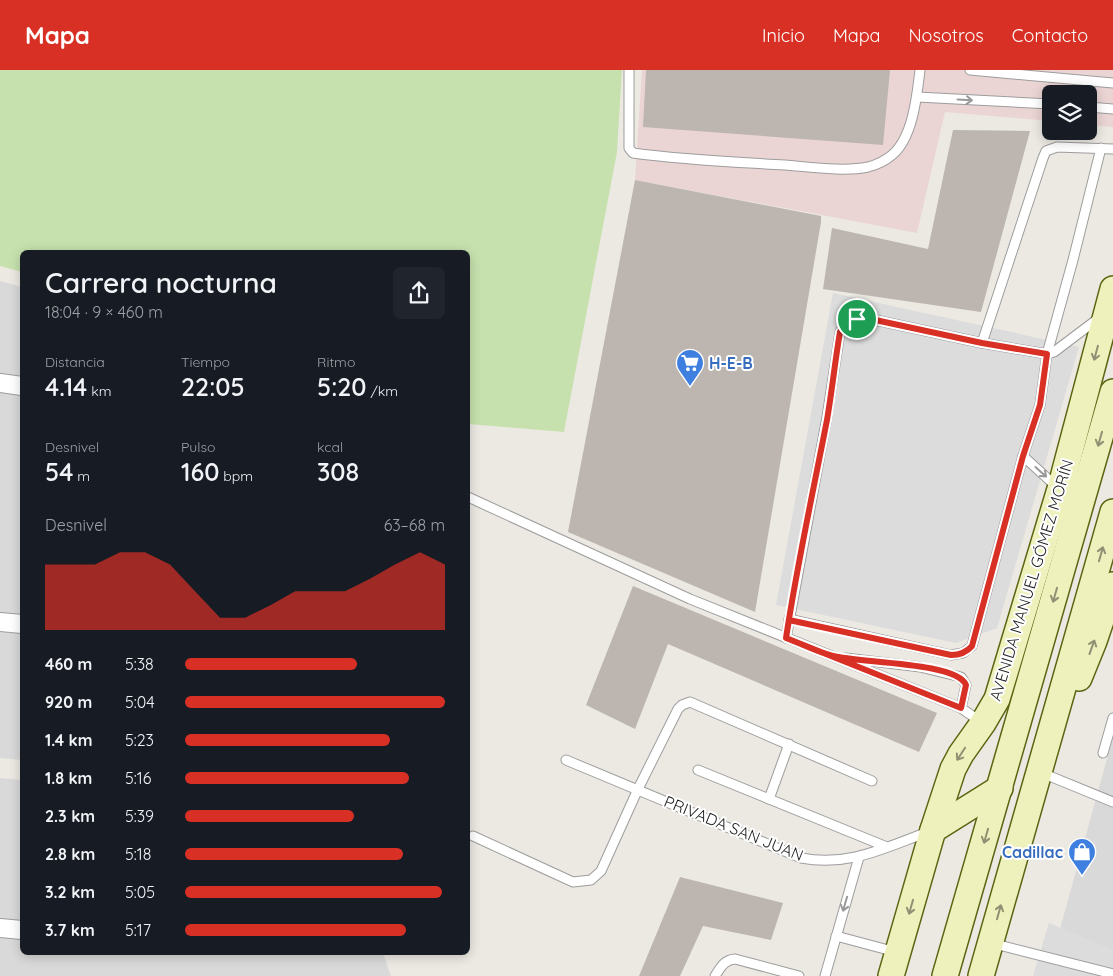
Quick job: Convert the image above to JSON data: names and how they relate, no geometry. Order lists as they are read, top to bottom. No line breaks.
{"streets":{"main road":["AVENIDA MANUEL GÓMEZ MORÍN"],"lane":["PRIVADA SAN JUAN"]},"crossings":[["AVENIDA MANUEL GÓMEZ MORÍN","PRIVADA SAN JUAN"]],"places":{"supermarket":["H-E-B"],"shop":["Cadillac"]},"page":{"header":"Mapa","nav":["Inicio","Mapa","Nosotros","Contacto"],"heading":["Carrera nocturna","18:04 · 9 × 460 m"],"stats":[["Distancia","4.14 km"],["Tiempo","22:05"],["Ritmo","5:20 /km"],["Desnivel","54 m"],["Pulso","160 bpm"],["kcal","308"]],"chart":["Desnivel","63–68 m"],"list":[{"name":"460 m","note":"5:38"},{"name":"920 m","note":"5:04"},{"name":"1.4 km","note":"5:23"},{"name":"1.8 km","note":"5:16"},{"name":"2.3 km","note":"5:39"},{"name":"2.8 km","note":"5:18"},{"name":"3.2 km","note":"5:05"},{"name":"3.7 km","note":"5:17"}]}}
